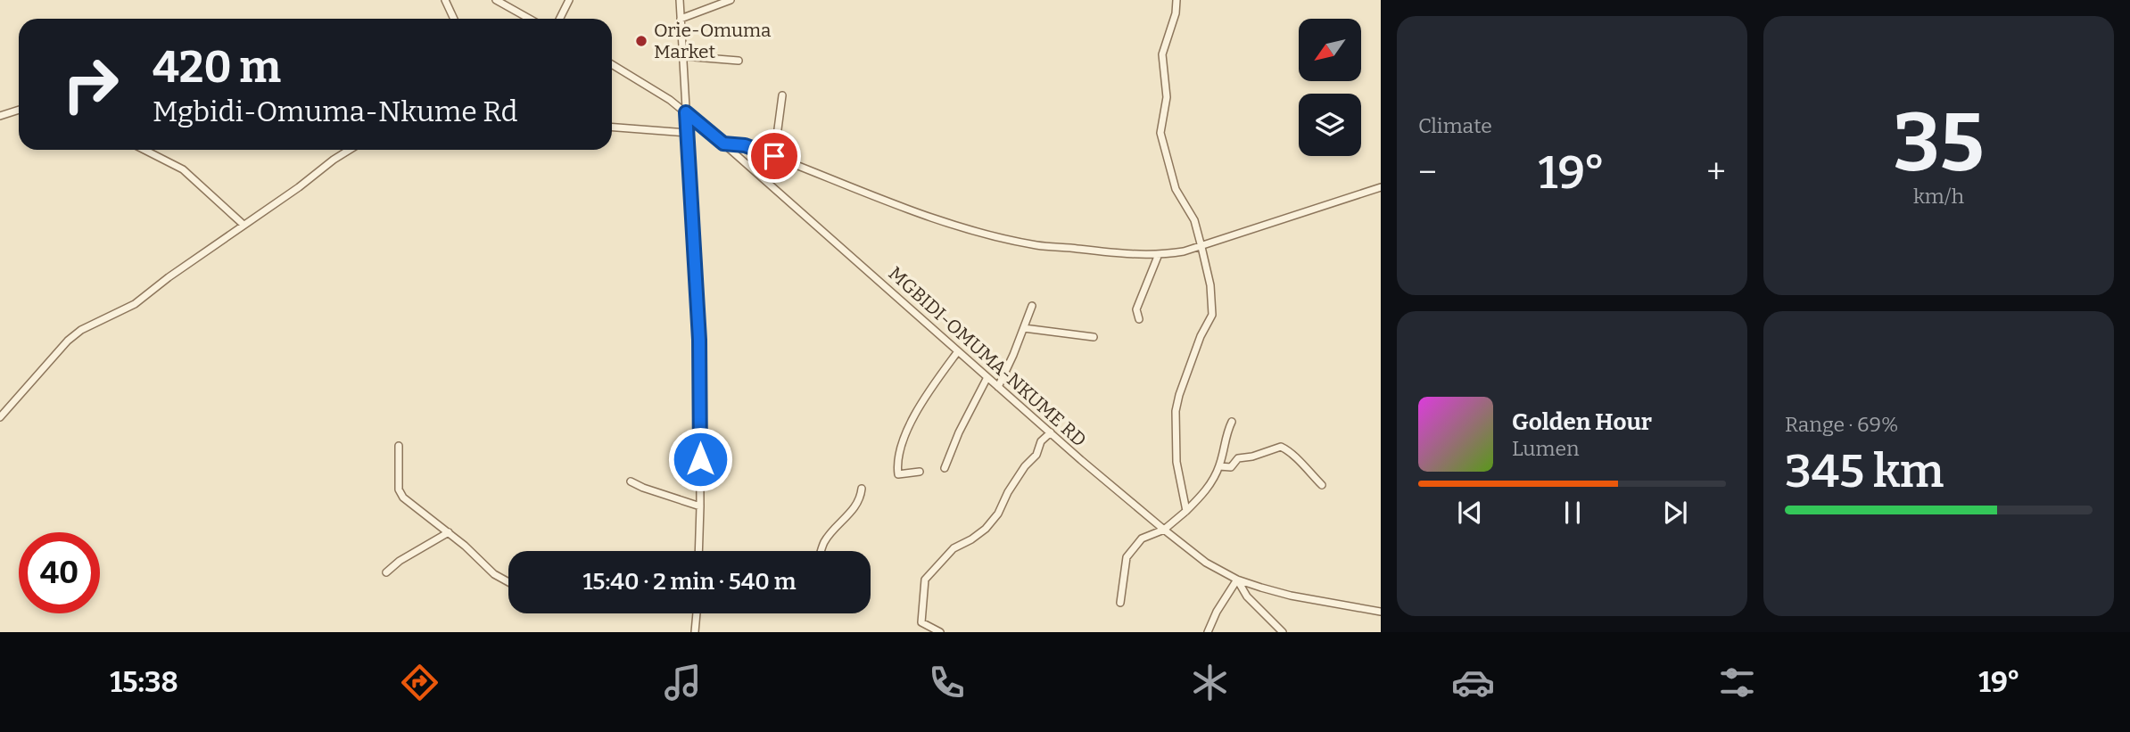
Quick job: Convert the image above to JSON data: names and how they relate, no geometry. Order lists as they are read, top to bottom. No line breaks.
{"streets":{"street":["MGBIDI-OMUMA-NKUME RD"]},"places":["Orie-Omuma Market"],"north":"bottom left","page":{"tile":["Climate",["35","km/h"],["Range · 69%","345 km"]],"turn":["420 m","Mgbidi-Omuma-Nkume Rd"],"heat":["−","19°","+"],"song":["Golden Hour","Lumen"],"limit":"40","trip":"15:40 · 2 min · 540 m","tabs":["15:38","19°"]}}
